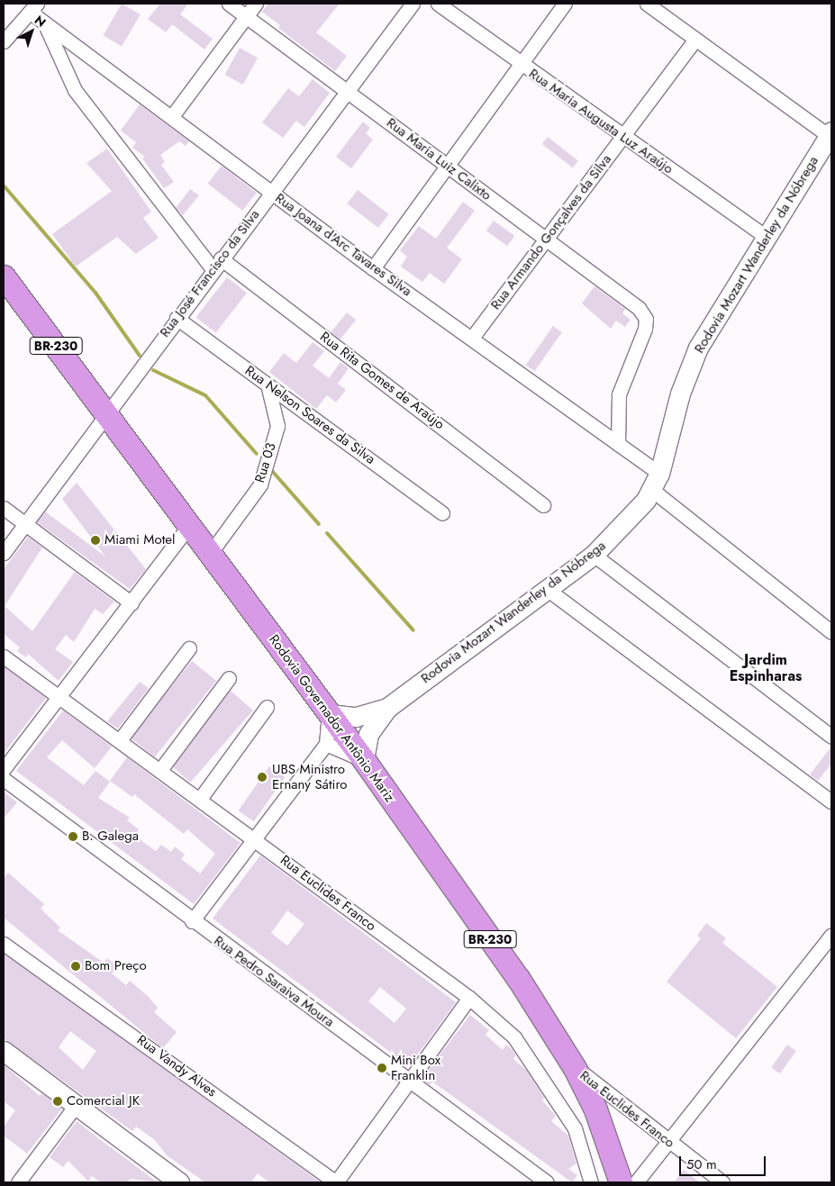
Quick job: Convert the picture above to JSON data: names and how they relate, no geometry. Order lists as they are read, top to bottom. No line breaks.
{"streets":{"highway":["BR-230","Rodovia Governador Antônio Mariz"],"main road":["Rodovia Mozart Wanderley da Nóbrega"],"street":["Rua Maria Augusta Luz Araújo","Rua Maria Luiz Calixto","Rua Armando Gonçalves da Silva","Rua Joana d'Arc Tavares Silva","Rua José Francisco da Silva","Rua Rita Gomes de Araújo","Rua Nelson Soares da Silva","Rua 03","Rua Euclides Franco","Rua Pedro Saraiva Moura","Rua Vandy Alves"]},"crossings":[["Rua Maria Augusta Luz Araújo","Rua Armando Gonçalves da Silva"],["Rua Maria Augusta Luz Araújo","Rodovia Mozart Wanderley da Nóbrega"],["Rua Maria Luiz Calixto","Rua Armando Gonçalves da Silva"],["Rua Maria Luiz Calixto","Rua Joana d'Arc Tavares Silva"],["Rua Maria Luiz Calixto","Rua José Francisco da Silva"],["Rua Armando Gonçalves da Silva","Rua Joana d'Arc Tavares Silva"],["Rua Joana d'Arc Tavares Silva","Rodovia Mozart Wanderley da Nóbrega"],["Rua Joana d'Arc Tavares Silva","Rua José Francisco da Silva"],["Rua Joana d'Arc Tavares Silva","Rua Rita Gomes de Araújo"],["Rodovia Mozart Wanderley da Nóbrega","Rodovia Governador Antônio Mariz"],["Rua José Francisco da Silva","Rua Rita Gomes de Araújo"],["Rua José Francisco da Silva","Rua Nelson Soares da Silva"],["Rua José Francisco da Silva","Rodovia Governador Antônio Mariz"],["Rua Nelson Soares da Silva","Rua 03"],["Rua 03","Rodovia Governador Antônio Mariz"],["Rodovia Governador Antônio Mariz","Rua Euclides Franco"]],"districts":["Jardim Espinharas"],"places":["Miami Motel","UBS Ministro Ernany Sátiro","B. Galega","Bom Preço","Mini Box Franklin","Comercial JK"],"scale_bar":"50 m","north":"top right"}
